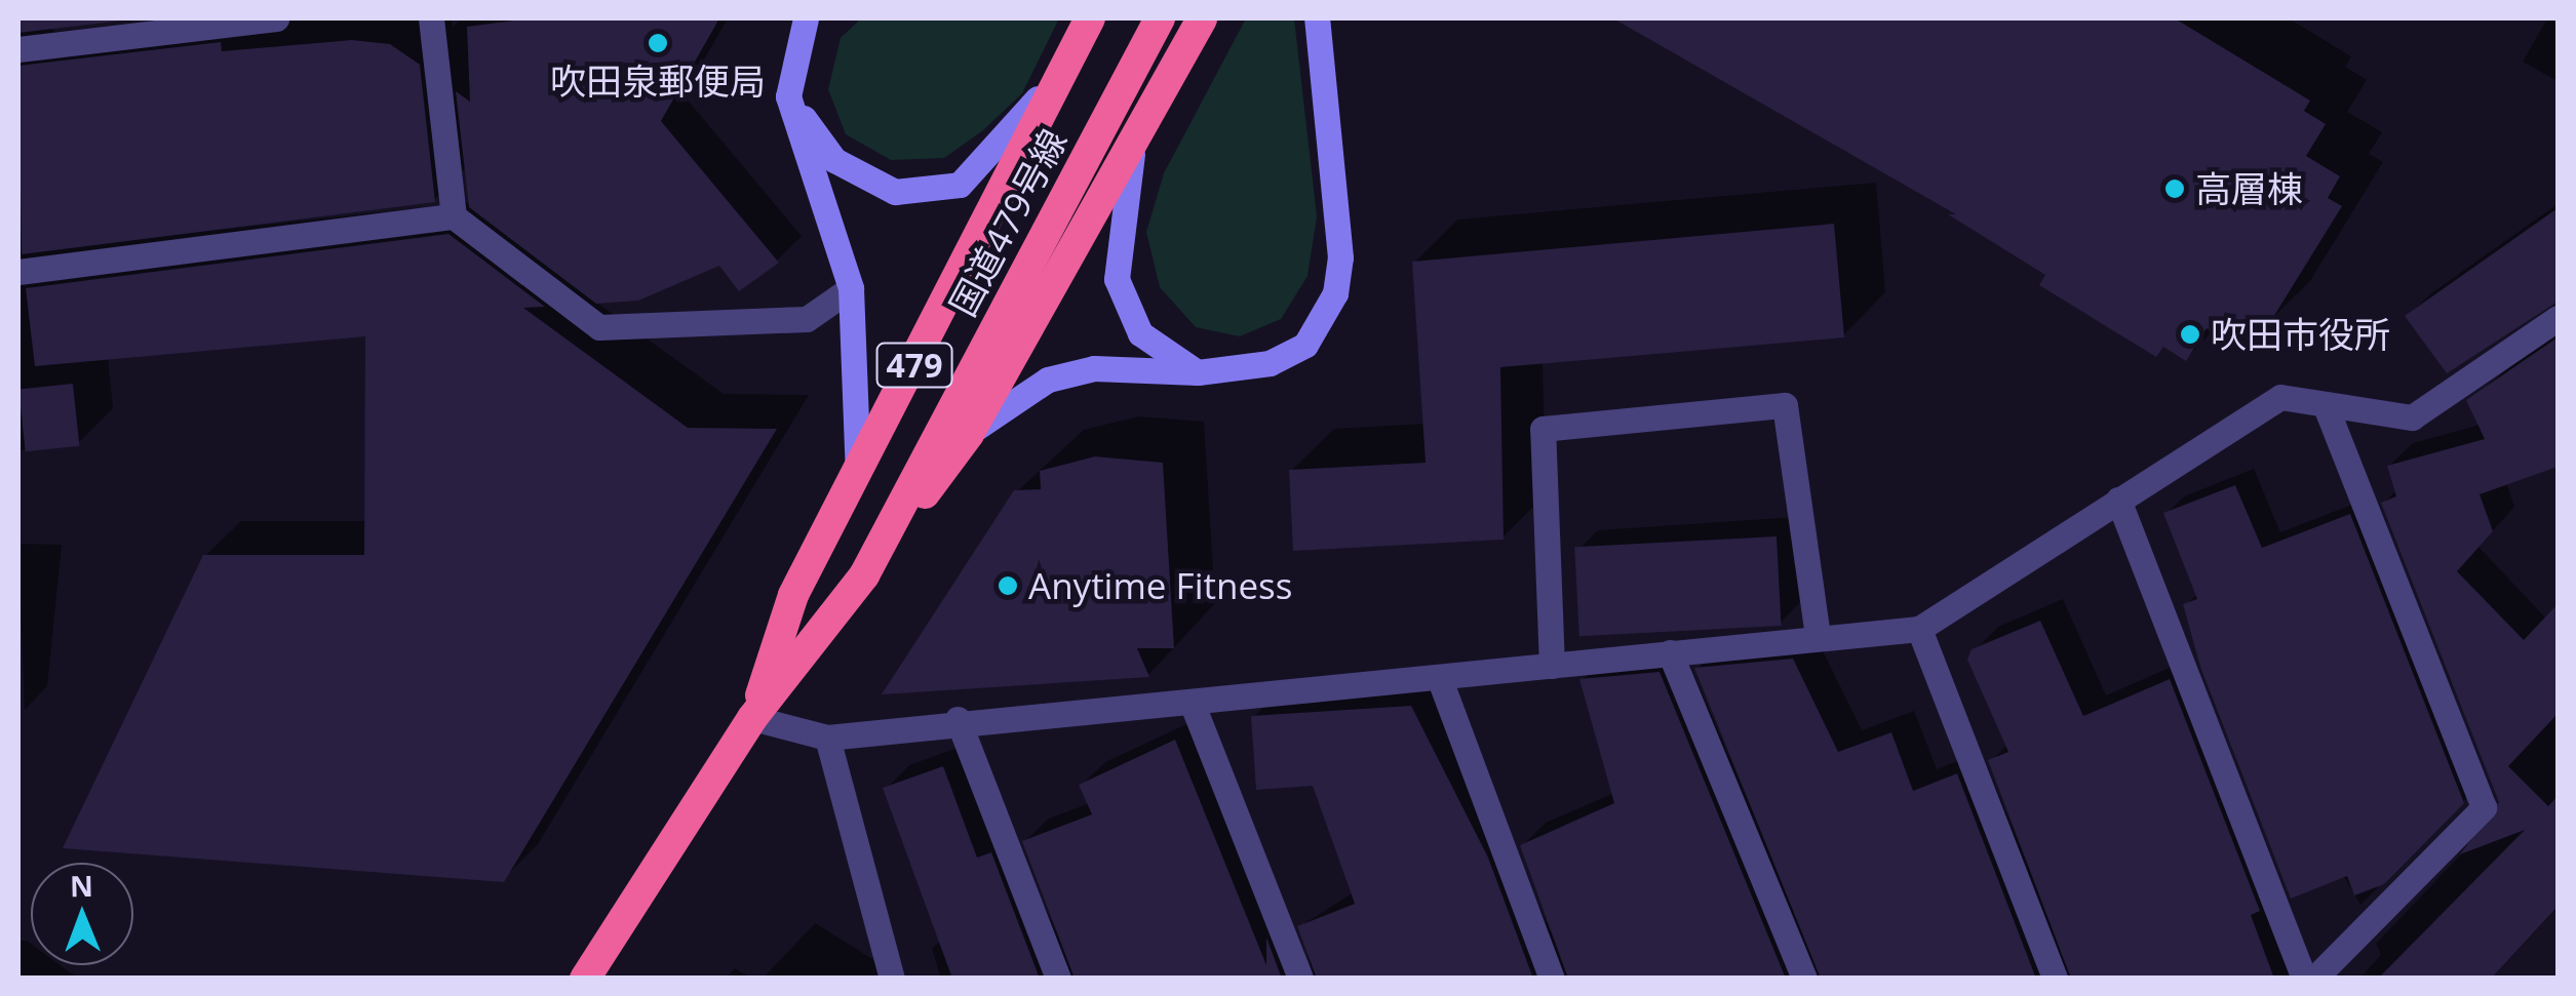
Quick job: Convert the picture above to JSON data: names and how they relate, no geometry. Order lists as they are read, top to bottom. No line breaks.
{"streets":{"highway":["国道479号線","479"]},"crossings":[["国道479号線","479"]],"places":["吹田泉郵便局","高層棟","吹田市役所","Anytime Fitness"],"north":"top"}
